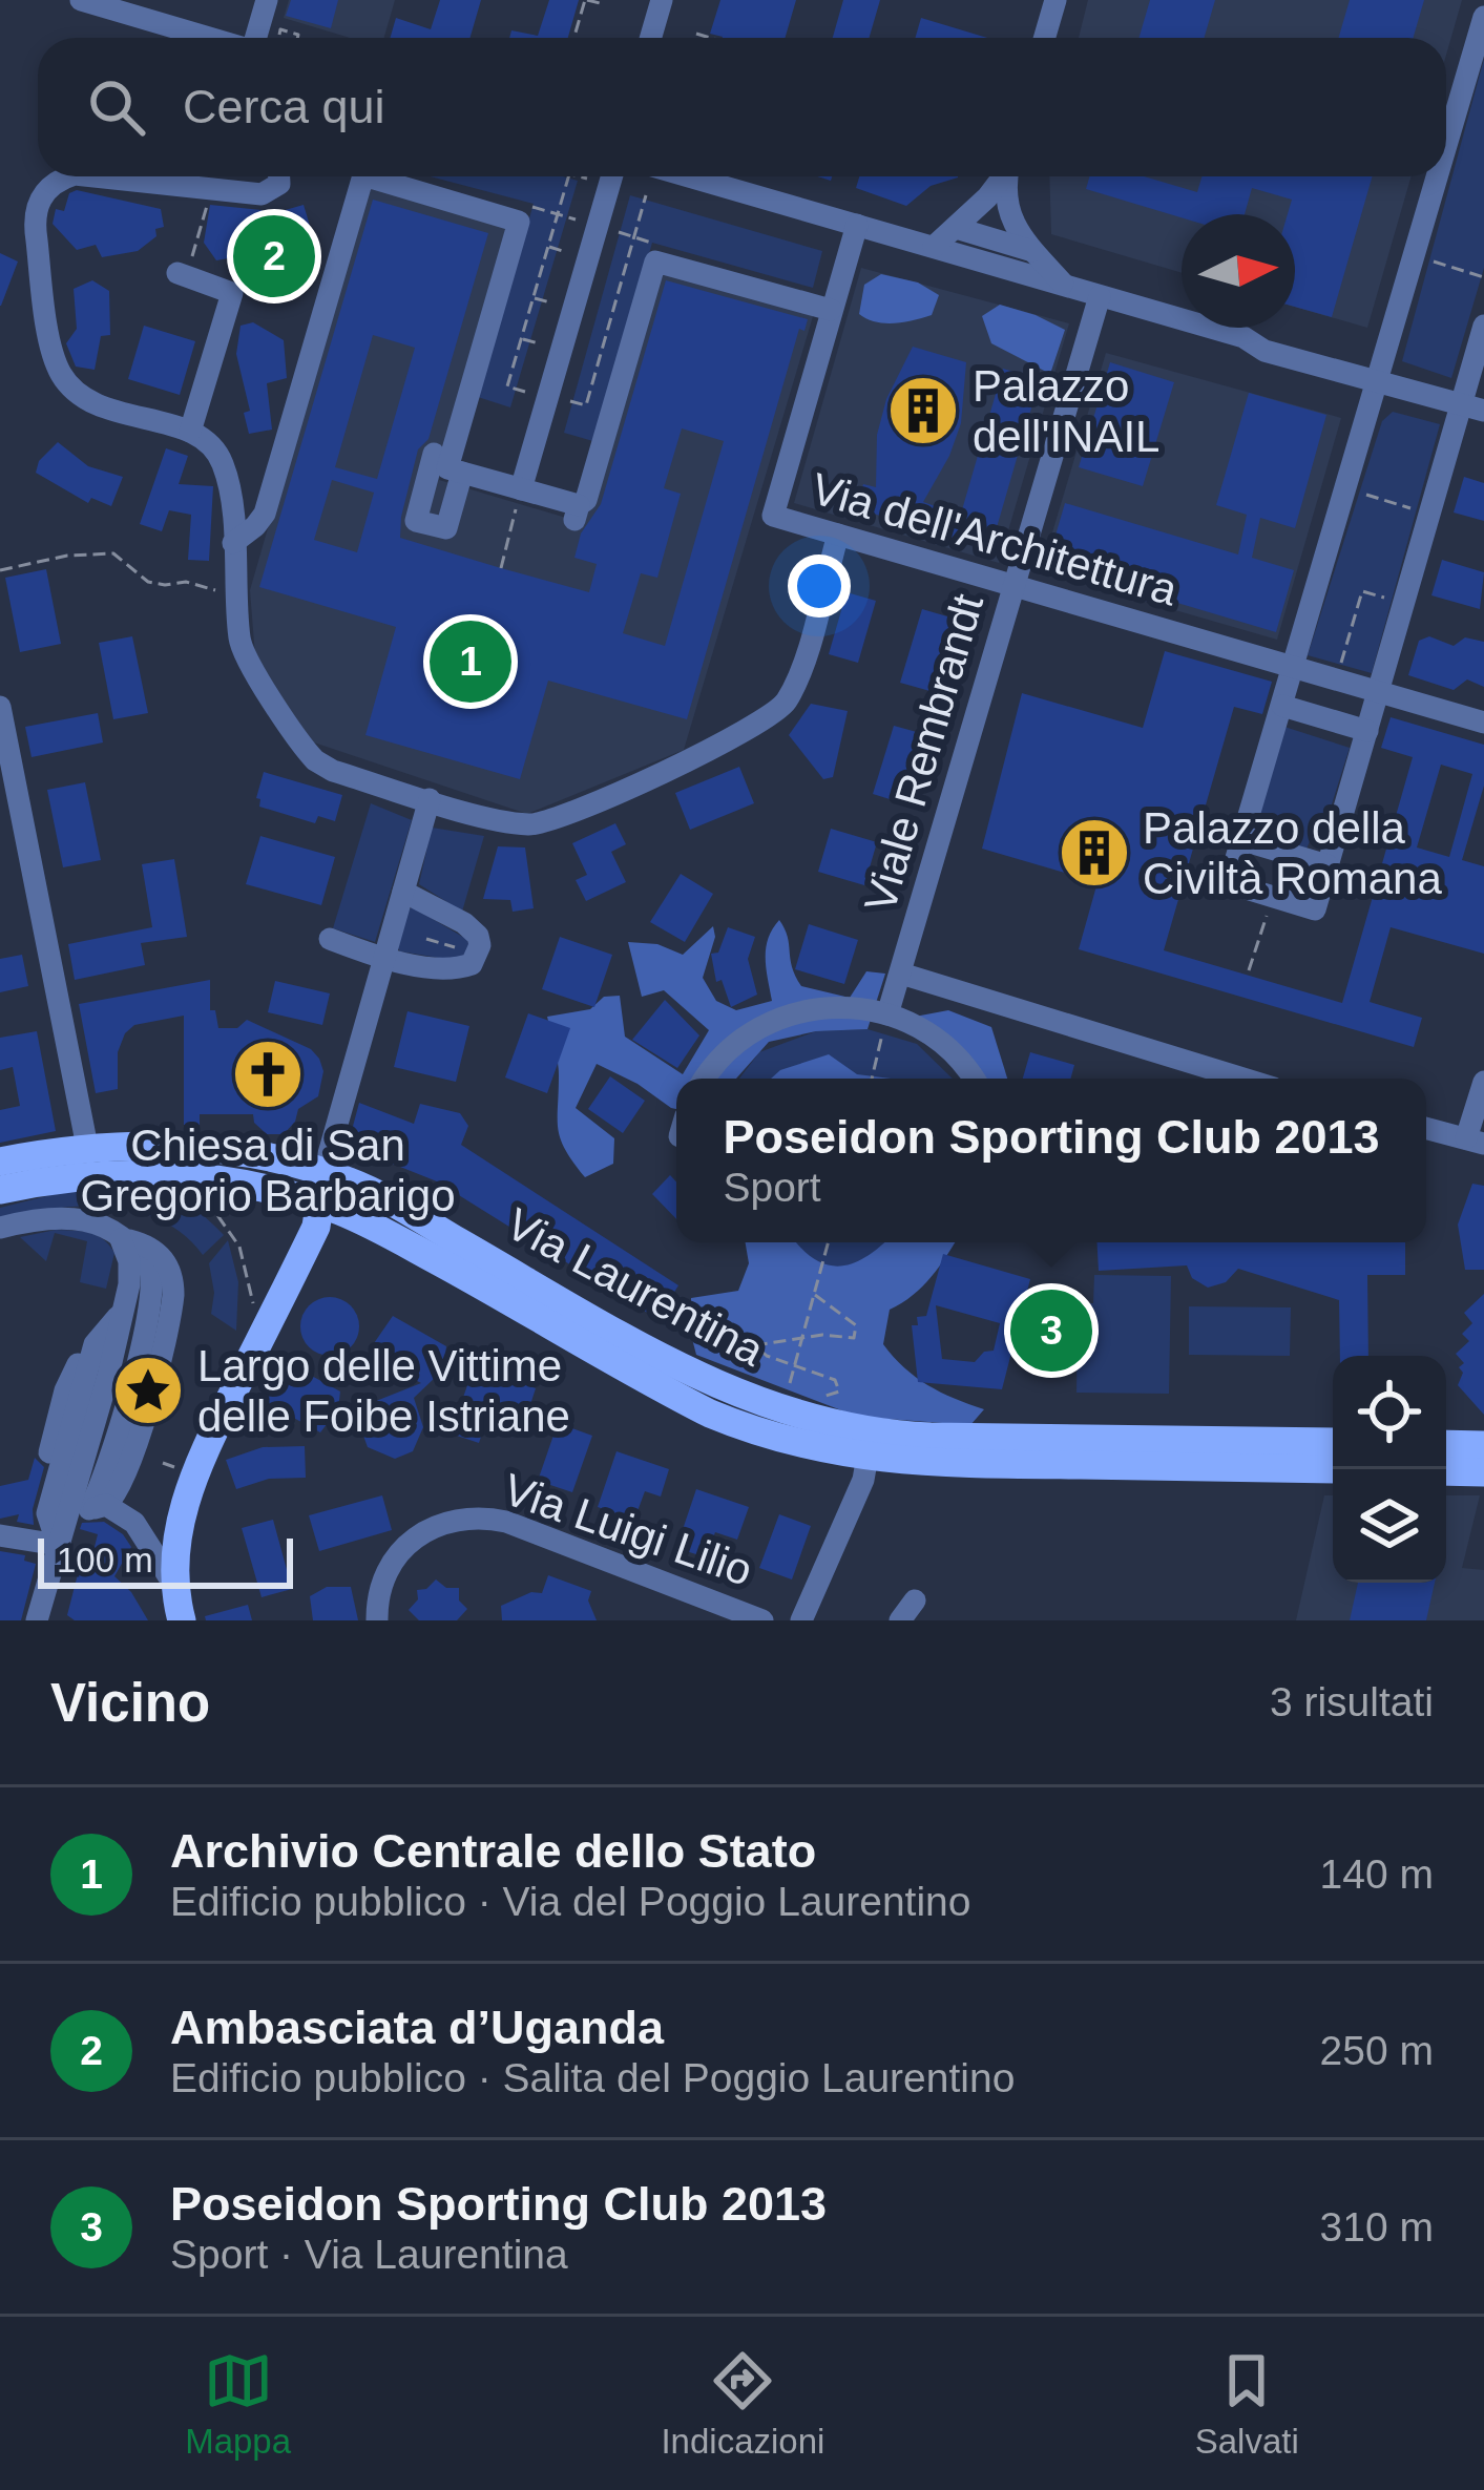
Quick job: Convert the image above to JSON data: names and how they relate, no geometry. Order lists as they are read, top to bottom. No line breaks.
{"streets":{"main road":["Via Laurentina"],"street":["Via dell'Architettura","Viale Rembrandt","Via Luigi Lilio"]},"crossings":[["Via dell'Architettura","Viale Rembrandt"]],"places":{"building":["Palazzo dell'INAIL","Palazzo della Civiltà Romana"],"church":["Chiesa di San Gregorio Barbarigo"],"place":["Largo delle Vittime delle Foibe Istriane"]},"scale_bar":"100 m","north":"right","page":{"search":"Cerca qui","pins":["2","1","3"],"popup":["Poseidon Sporting Club 2013","Sport"],"scale":"100 m","heading":["Vicino","3 risultati"],"list":[{"mark":"1","name":"Archivio Centrale dello Stato","note":"Edificio pubblico · Via del Poggio Laurentino","value":"140 m"},{"mark":"2","name":"Ambasciata d’Uganda","note":"Edificio pubblico · Salita del Poggio Laurentino","value":"250 m"},{"mark":"3","name":"Poseidon Sporting Club 2013","note":"Sport · Via Laurentina","value":"310 m"}],"nav":["Mappa","Indicazioni","Salvati"]}}
